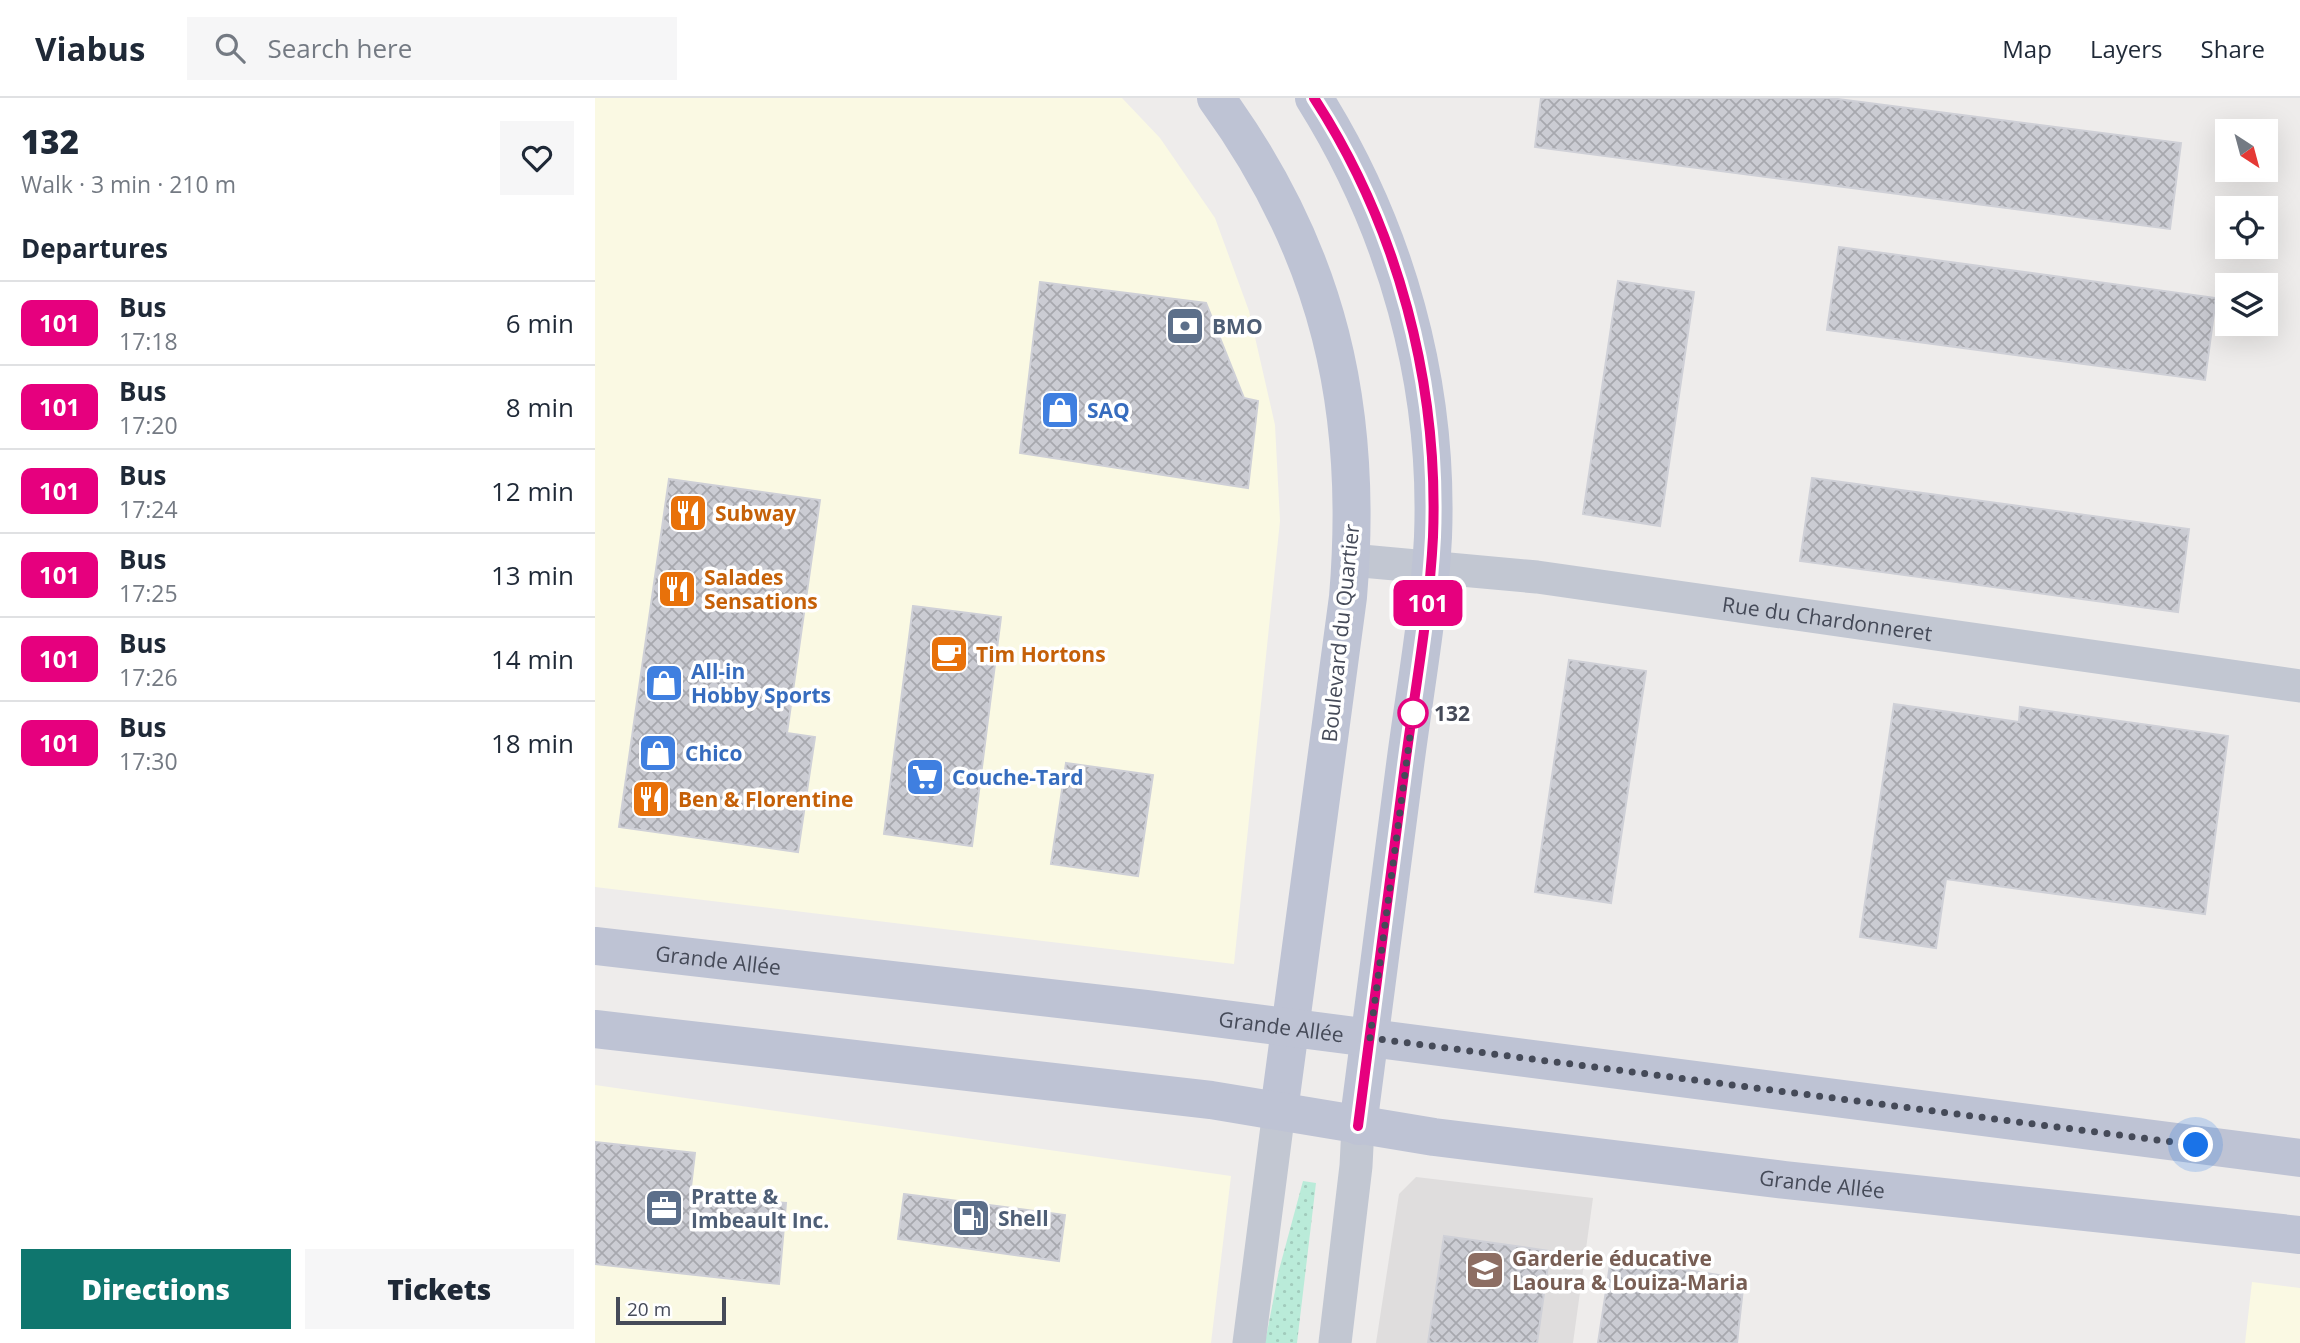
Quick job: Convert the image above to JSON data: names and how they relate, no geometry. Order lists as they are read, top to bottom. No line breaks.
{"streets":{"main road":["Boulevard du Quartier","Grande Allée"],"street":["Rue du Chardonneret"]},"crossings":[["Rue du Chardonneret","Boulevard du Quartier"],["Boulevard du Quartier","Grande Allée"]],"places":{"bank":["BMO"],"shop":["SAQ","All-in Hobby Sports","Chico"],"restaurant":["Subway","Salades Sensations","Ben & Florentine"],"cafe":["Tim Hortons"],"other":["132"],"supermarket":["Couche-Tard"],"office":["Pratte & Imbeault Inc."],"fuel station":["Shell"],"school or university":["Garderie éducative Laoura & Louiza-Maria"]},"lines":["bus line 101"],"scale_bar":"20 m","north":"bottom right","page":{"header":"Viabus","search":"Search here","nav":["Map","Layers","Share"],"heading":[["132","Walk · 3 min · 210 m"],"Departures"],"on_map":"101","list":[{"mark":"101","name":"Bus","note":"17:18","value":"6 min"},{"mark":"101","name":"Bus","note":"17:20","value":"8 min"},{"mark":"101","name":"Bus","note":"17:24","value":"12 min"},{"mark":"101","name":"Bus","note":"17:25","value":"13 min"},{"mark":"101","name":"Bus","note":"17:26","value":"14 min"},{"mark":"101","name":"Bus","note":"17:30","value":"18 min"}],"buttons":["Directions","Tickets"],"scale":"20 m"}}
